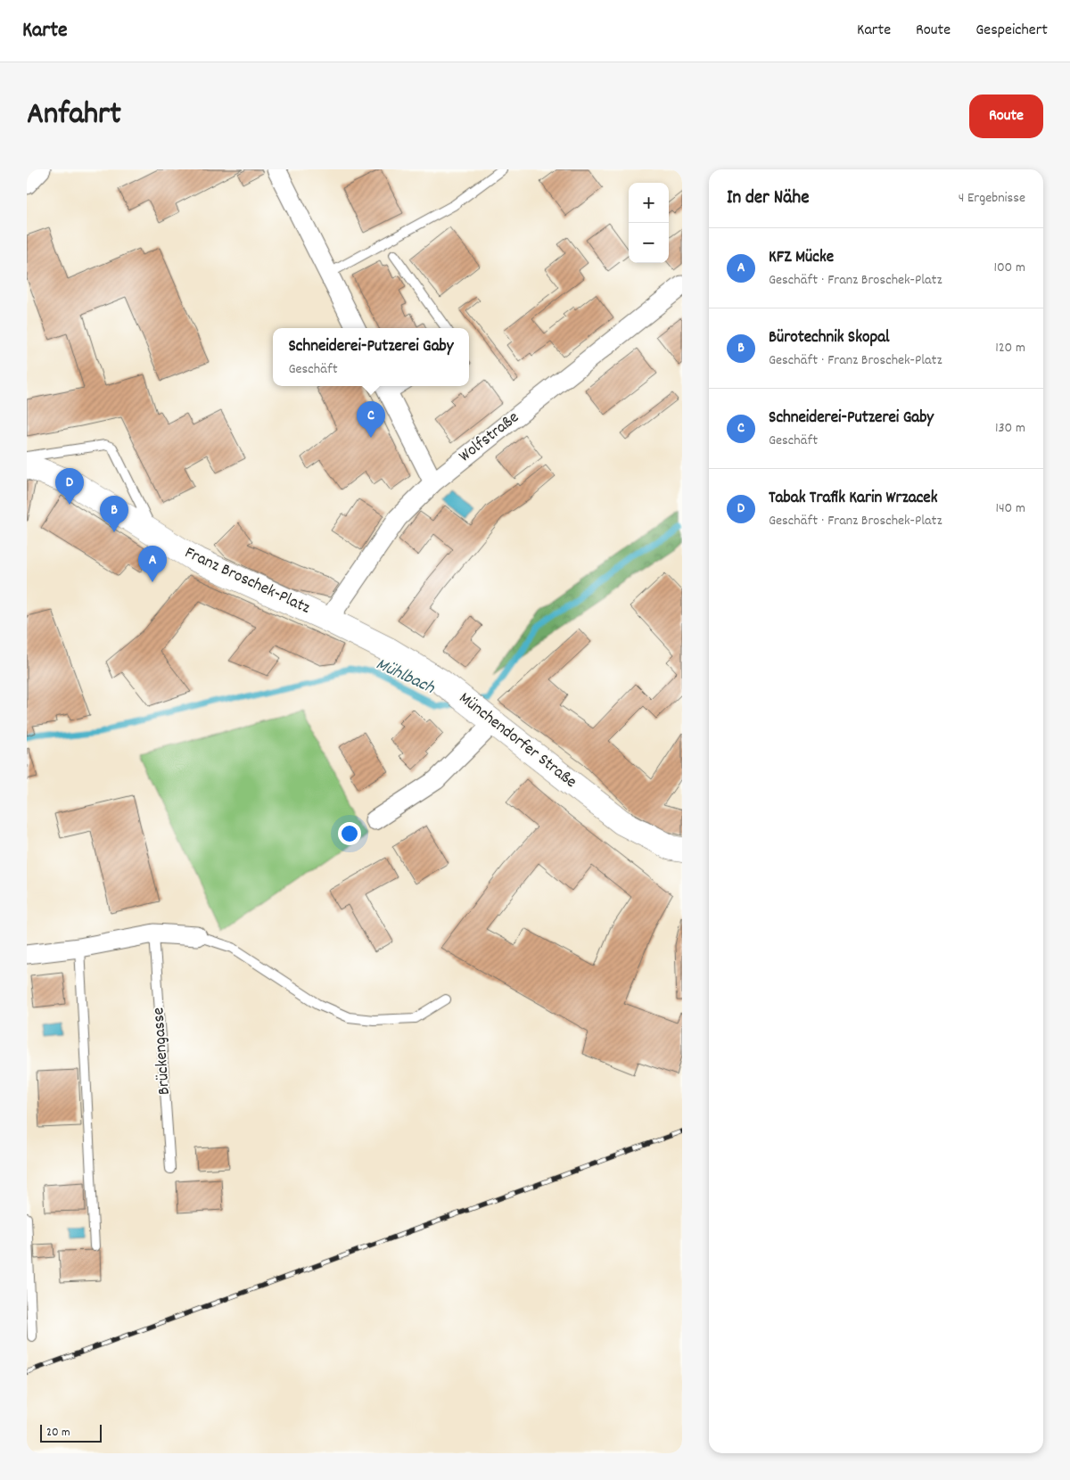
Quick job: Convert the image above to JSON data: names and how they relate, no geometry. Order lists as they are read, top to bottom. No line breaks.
{"streets":{"street":["Wolfstraße","Franz Broschek-Platz","Münchendorfer Straße"],"lane":["Brückengasse"]},"crossings":[["Wolfstraße","Franz Broschek-Platz"],["Wolfstraße","Münchendorfer Straße"],["Franz Broschek-Platz","Münchendorfer Straße"]],"water":["Mühlbach"],"scale_bar":"20 m","page":{"header":"Karte","nav":["Karte","Route","Gespeichert"],"title":"Anfahrt","buttons":"Route","heading":["In der Nähe","4 Ergebnisse"],"map_buttons":["+","−"],"list":[{"mark":"A","name":"KFZ Mücke","note":"Geschäft · Franz Broschek-Platz","value":"100 m"},{"mark":"B","name":"Bürotechnik Skopal","note":"Geschäft · Franz Broschek-Platz","value":"120 m"},{"mark":"C","name":"Schneiderei-Putzerei Gaby","note":"Geschäft","value":"130 m"},{"mark":"D","name":"Tabak Trafik Karin Wrzacek","note":"Geschäft · Franz Broschek-Platz","value":"140 m"}],"popup":["Schneiderei-Putzerei Gaby","Geschäft"],"pins":["C","D","B","A"],"scale":"20 m"}}
